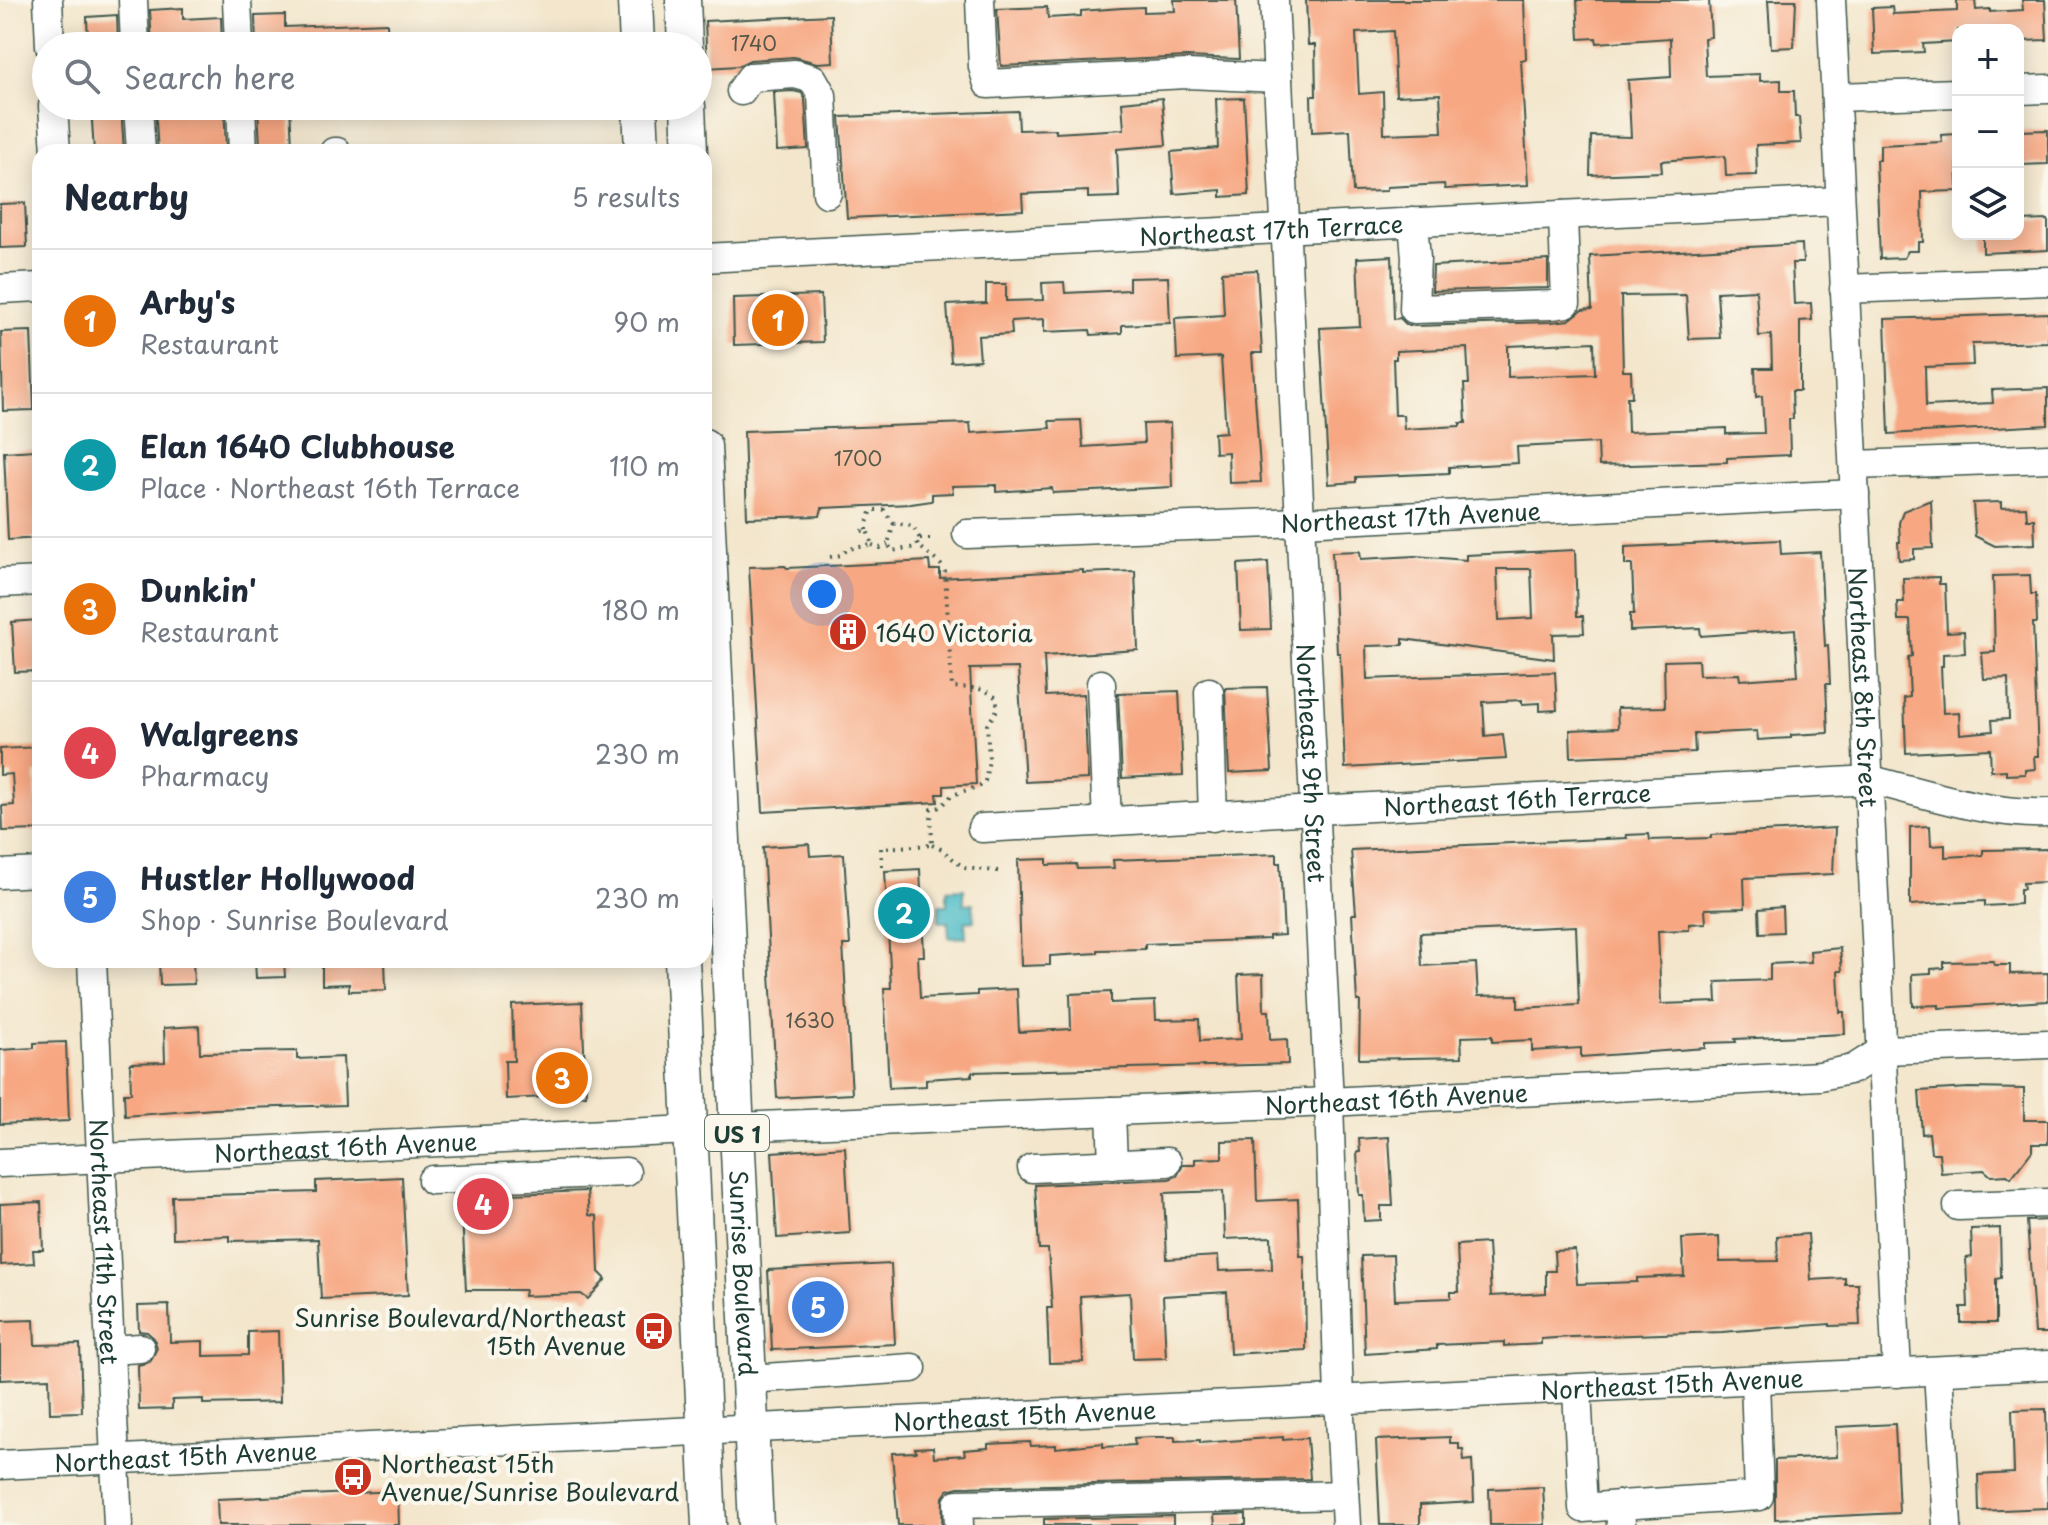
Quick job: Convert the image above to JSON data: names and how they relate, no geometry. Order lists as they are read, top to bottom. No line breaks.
{"streets":{"main road":["US 1","Sunrise Boulevard"],"street":["Northeast 17th Terrace","Northeast 17th Avenue","Northeast 8th Street","Northeast 9th Street","Northeast 16th Terrace","Northeast 16th Avenue","Northeast 11th Street","Northeast 15th Avenue"]},"crossings":[["Northeast 17th Terrace","Northeast 8th Street"],["Northeast 17th Terrace","Northeast 9th Street"],["Northeast 17th Avenue","Northeast 8th Street"],["Northeast 17th Avenue","Northeast 9th Street"],["Northeast 8th Street","Northeast 16th Terrace"],["Northeast 8th Street","Northeast 16th Avenue"],["Northeast 8th Street","Northeast 15th Avenue"],["Northeast 9th Street","Northeast 16th Terrace"],["Northeast 9th Street","Northeast 16th Avenue"],["Northeast 9th Street","Northeast 15th Avenue"],["Northeast 16th Avenue","Northeast 11th Street"],["Northeast 16th Avenue","Sunrise Boulevard"],["Northeast 11th Street","Northeast 15th Avenue"],["Sunrise Boulevard","Northeast 15th Avenue"]],"places":{"building":["1640 Victoria"],"bus stop":["Sunrise Boulevard/Northeast 15th Avenue","Northeast 15th Avenue/Sunrise Boulevard"]},"house_numbers":["1740","1700","1630"],"page":{"map_buttons":["+","−"],"search":"Search here","heading":["Nearby","5 results"],"list":[{"mark":"1","name":"Arby's","note":"Restaurant","value":"90 m"},{"mark":"2","name":"Elan 1640 Clubhouse","note":"Place · Northeast 16th Terrace","value":"110 m"},{"mark":"3","name":"Dunkin'","note":"Restaurant","value":"180 m"},{"mark":"4","name":"Walgreens","note":"Pharmacy","value":"230 m"},{"mark":"5","name":"Hustler Hollywood","note":"Shop · Sunrise Boulevard","value":"230 m"}],"pins":["1","2","3","4","5"]}}
